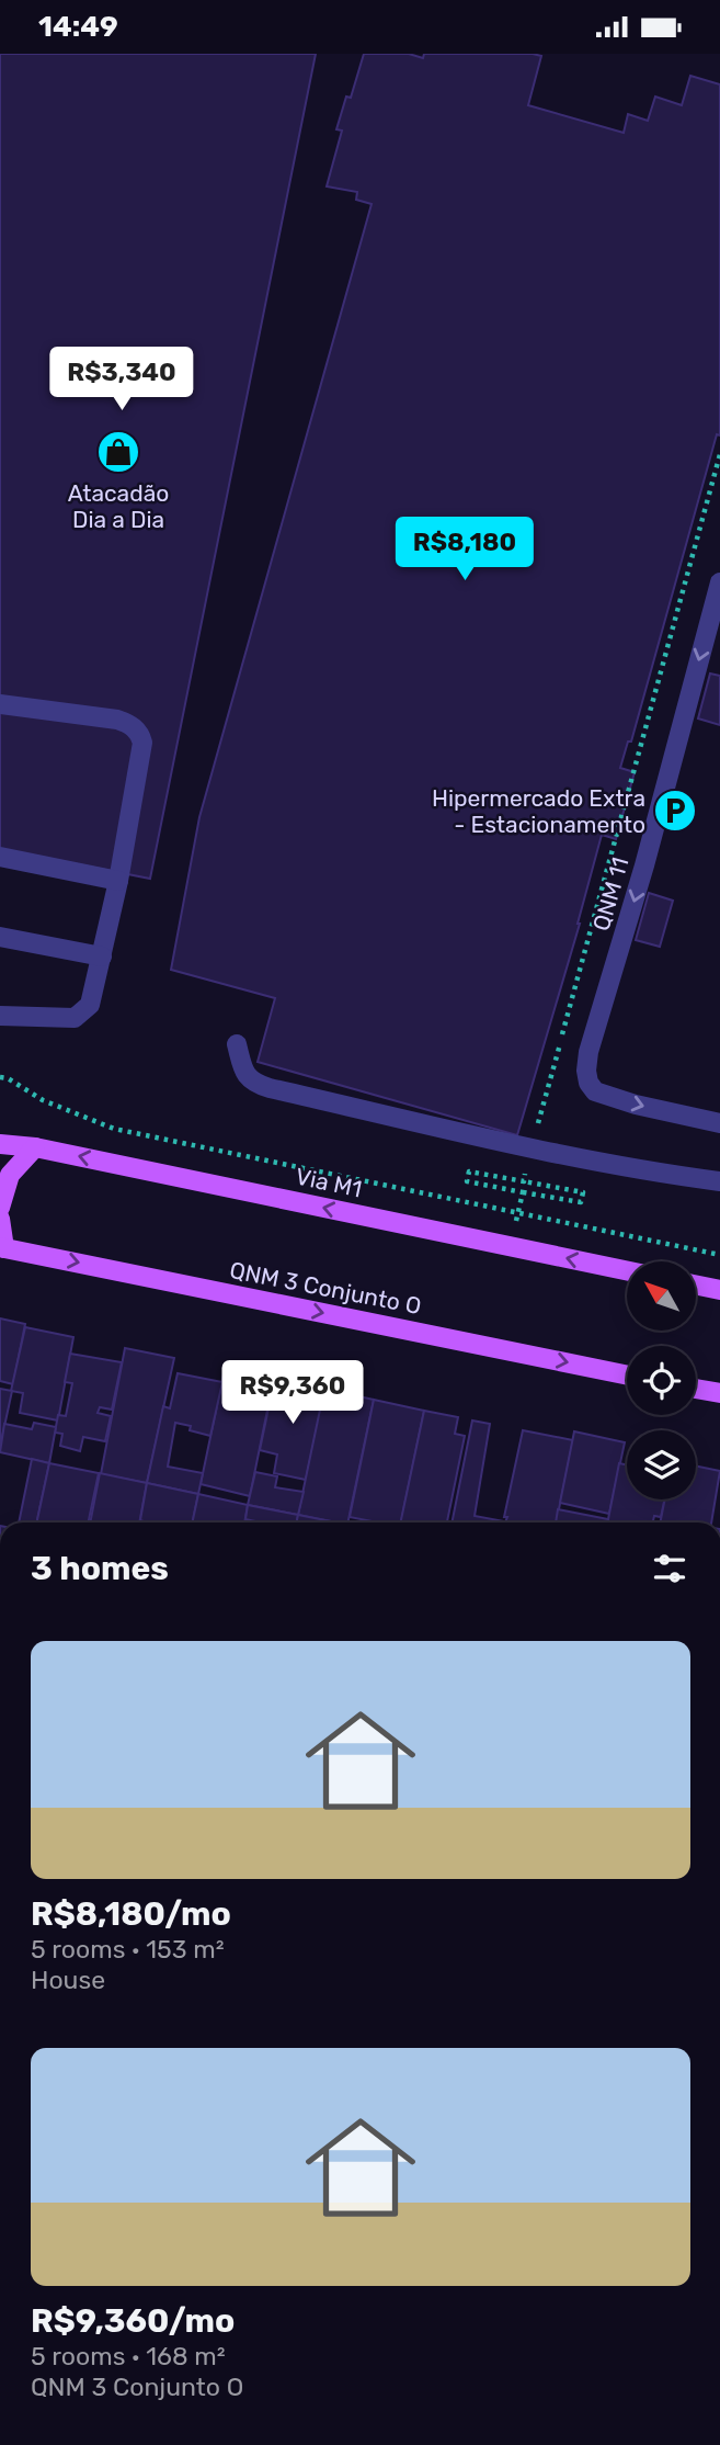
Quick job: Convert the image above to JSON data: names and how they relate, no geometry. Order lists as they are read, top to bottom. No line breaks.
{"streets":{"main road":["Via M1","QNM 3 Conjunto O"],"street":["QNM 11"]},"one_way":["QNM 11","Via M1","QNM 3 Conjunto O"],"places":{"shop":["Atacadão Dia a Dia"],"parking":["Hipermercado Extra - Estacionamento"]},"north":"top left","page":{"status":"14:49","price":["R$3,340","R$8,180","R$9,360"],"heading":"3 homes","list":[{"name":"R$8,180/mo","note":"5 rooms · 153 m² · House"},{"name":"R$9,360/mo","note":"5 rooms · 168 m² · QNM 3 Conjunto O"}]}}
